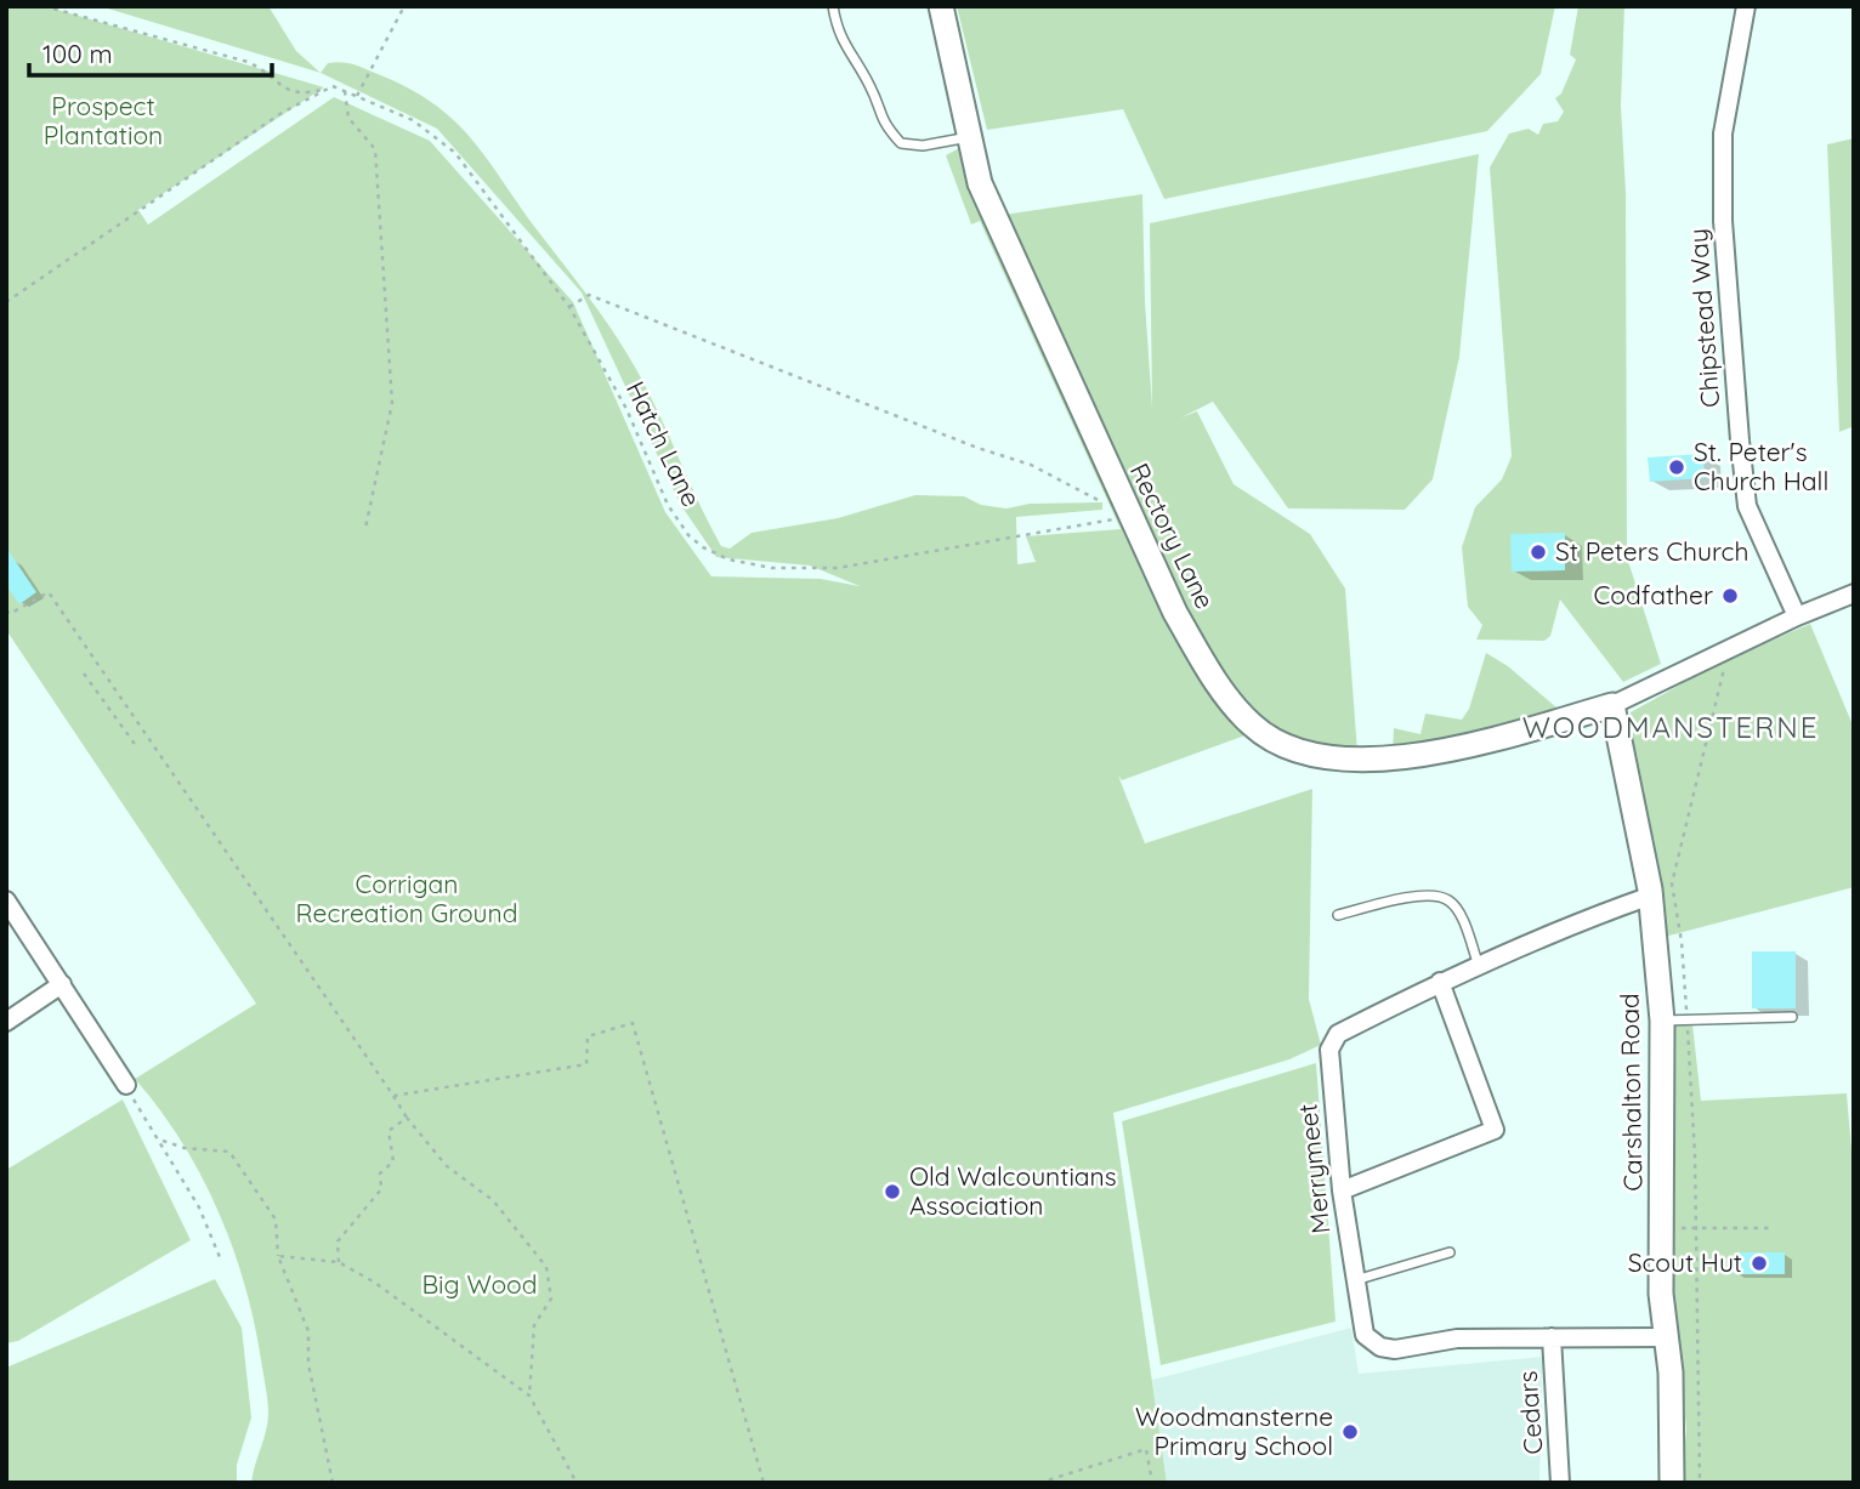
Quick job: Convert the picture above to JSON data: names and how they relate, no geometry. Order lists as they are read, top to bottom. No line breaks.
{"streets":{"main road":["Rectory Lane","Carshalton Road"],"street":["Chipstead Way","Merrymeet","Cedars"],"path":["Hatch Lane"]},"crossings":[["Rectory Lane","Carshalton Road"],["Carshalton Road","Merrymeet"],["Merrymeet","Cedars"]],"districts":["WOODMANSTERNE"],"parks":["Prospect Plantation","Corrigan Recreation Ground","Big Wood"],"places":["St. Peter's Church Hall","St Peters Church","Codfather","Old Walcountians Association","Scout Hut","Woodmansterne Primary School"],"scale_bar":"100 m"}
